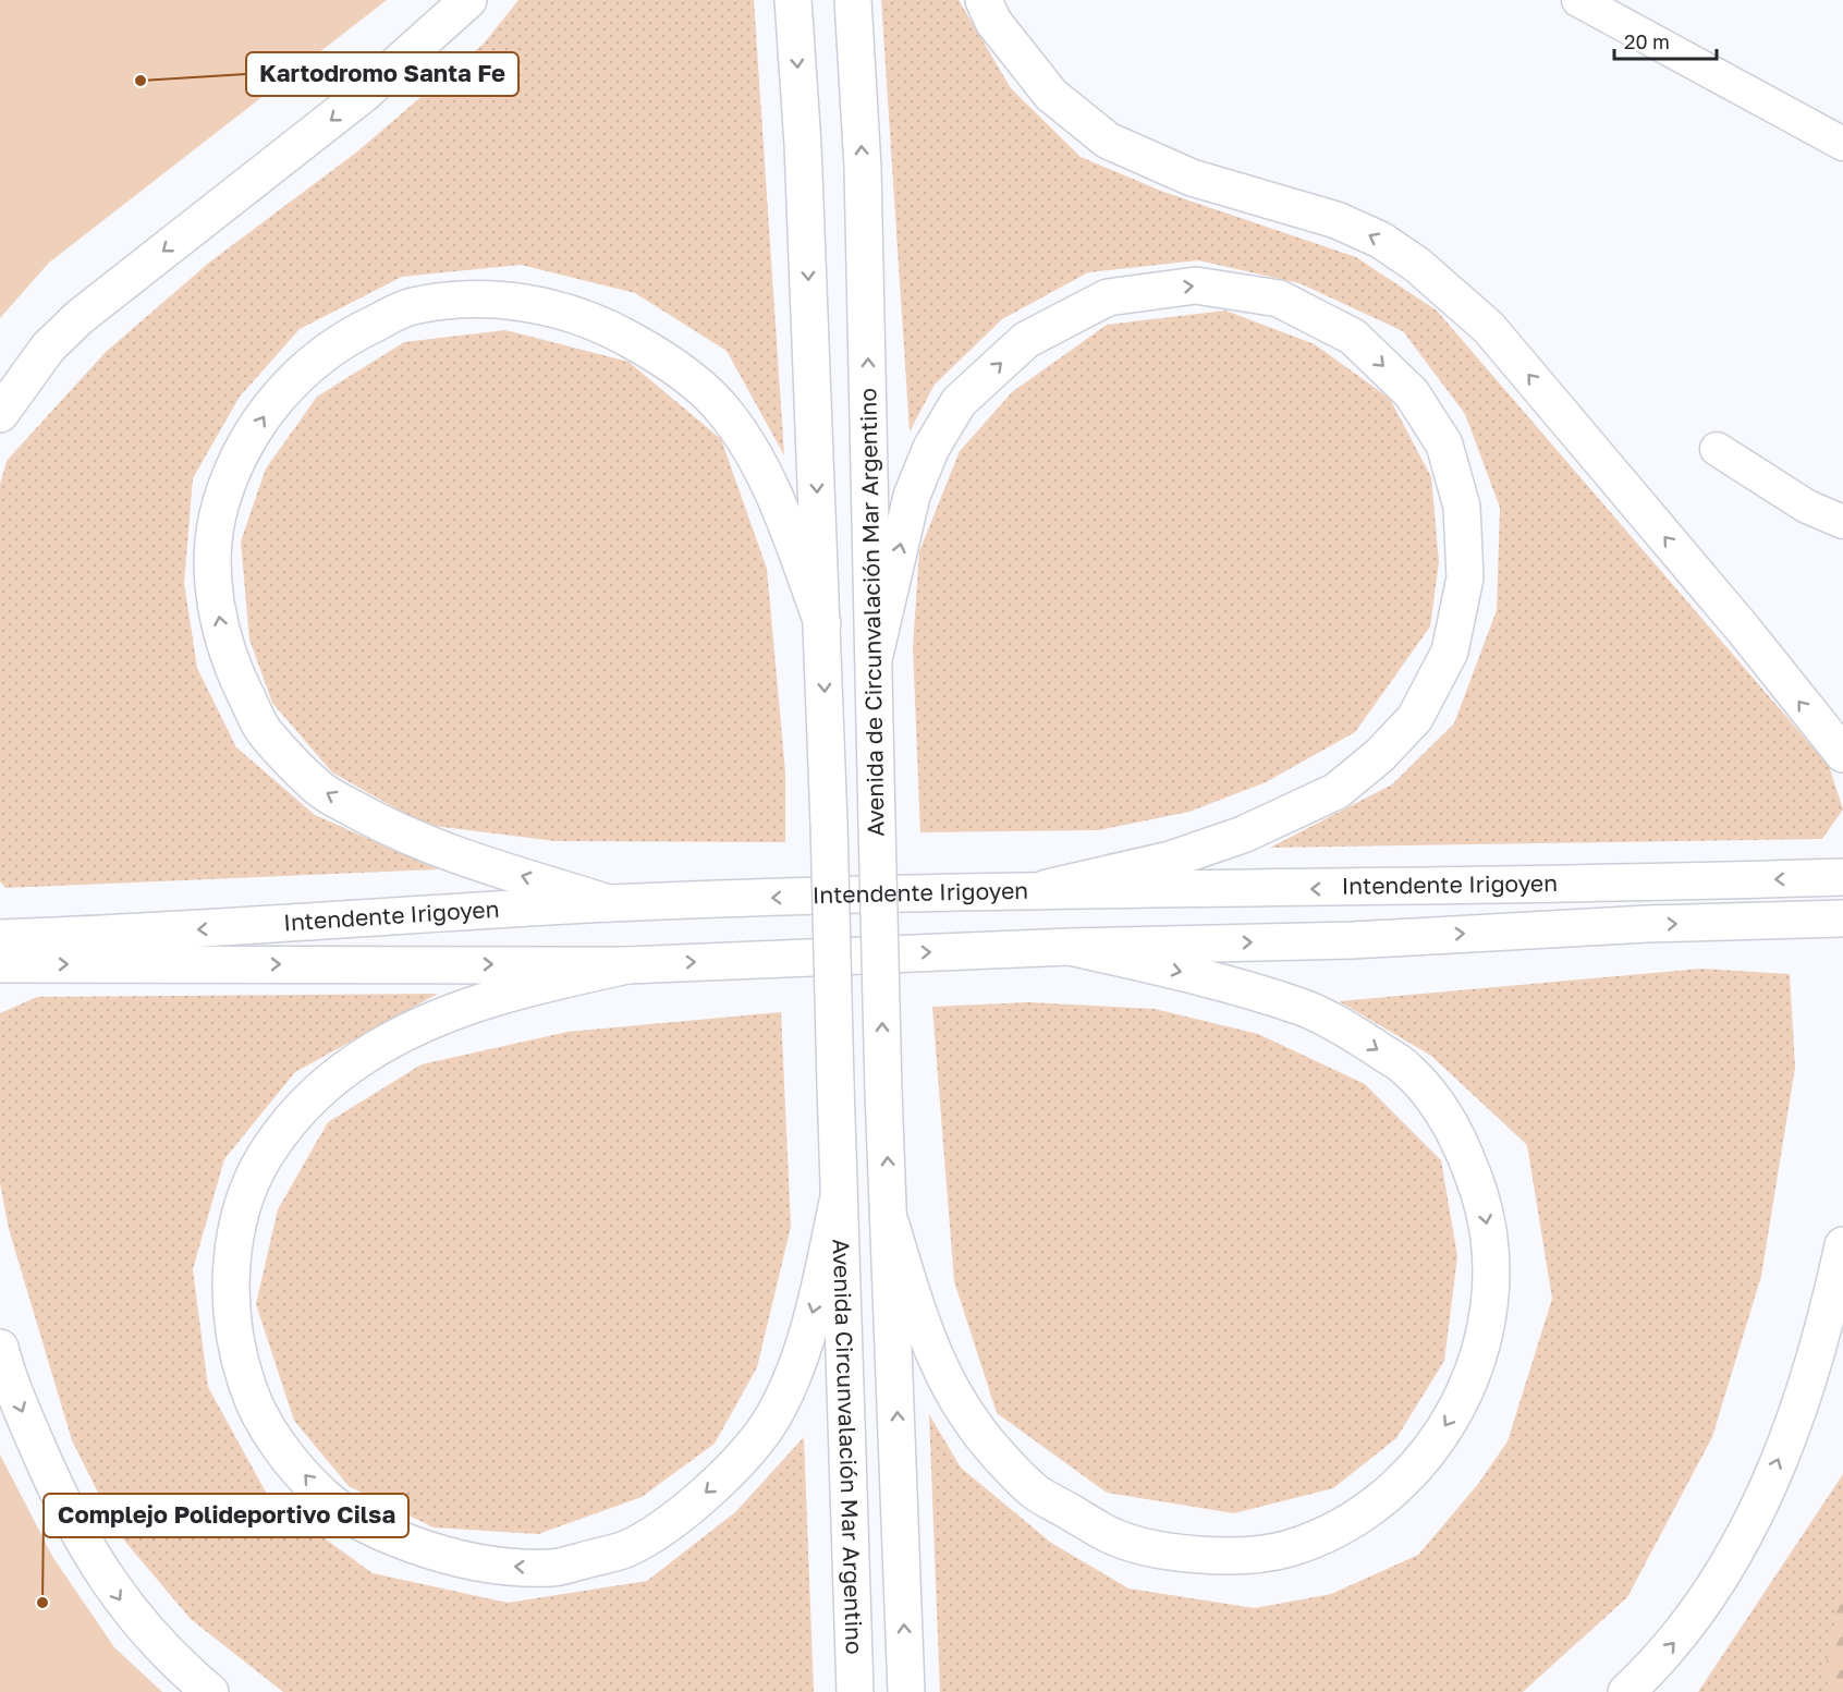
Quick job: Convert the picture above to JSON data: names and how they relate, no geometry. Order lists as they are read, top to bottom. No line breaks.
{"streets":{"main road":["Avenida de Circunvalación Mar Argentino","Intendente Irigoyen","Avenida Circunvalación Mar Argentino"]},"crossings":[["Avenida de Circunvalación Mar Argentino","Avenida Circunvalación Mar Argentino"]],"places":["Kartodromo Santa Fe","Complejo Polideportivo Cilsa"],"scale_bar":"20 m"}
